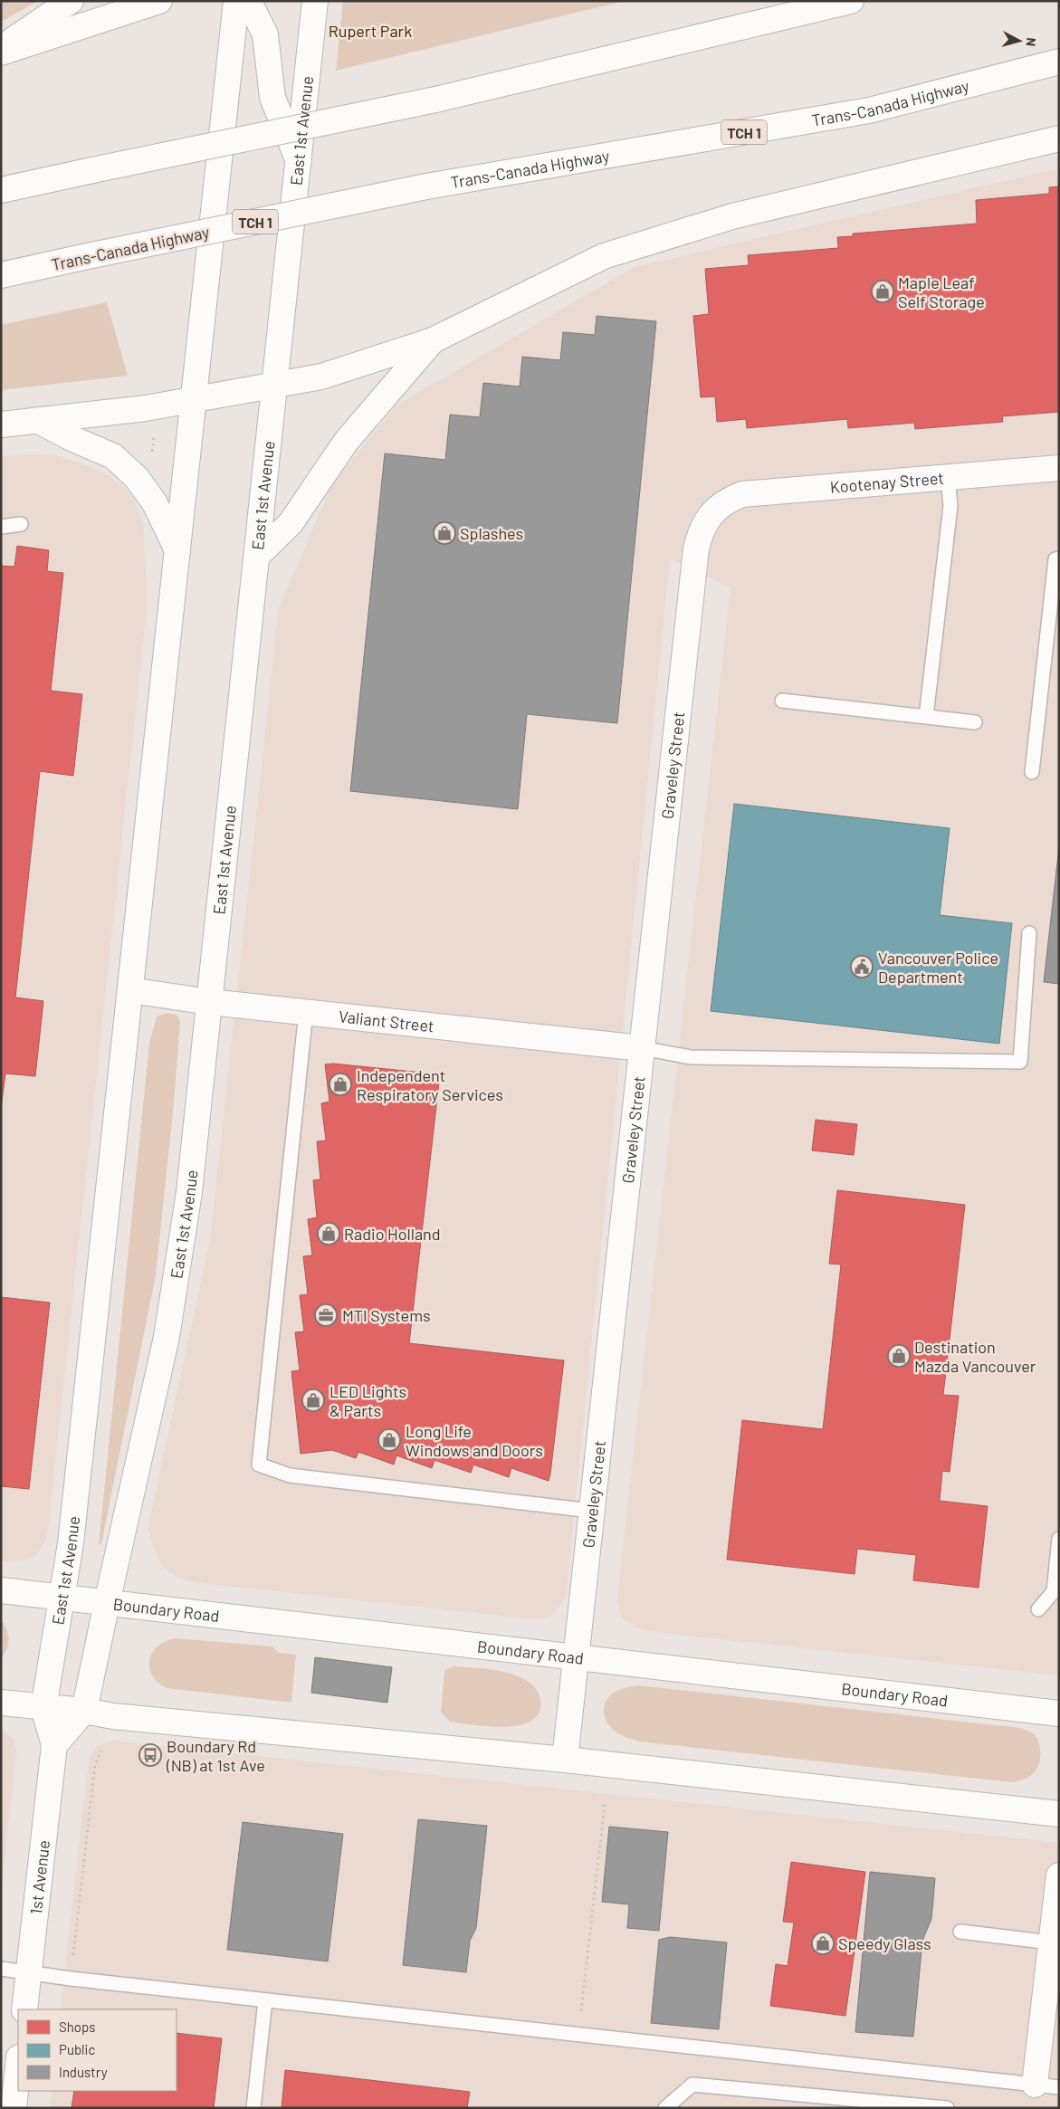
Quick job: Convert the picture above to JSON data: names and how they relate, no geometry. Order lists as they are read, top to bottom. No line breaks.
{"streets":{"main road":["Trans-Canada Highway","East 1st Avenue","TCH 1","Kootenay Street","Graveley Street","Valiant Street","Boundary Road","1st Avenue"]},"crossings":[["East 1st Avenue","Valiant Street"],["East 1st Avenue","Boundary Road"],["East 1st Avenue","1st Avenue"],["Kootenay Street","Graveley Street"],["Graveley Street","Valiant Street"],["Graveley Street","Boundary Road"]],"parks":["Rupert Park"],"places":{"shop":["Maple Leaf Self Storage","Splashes","Independent Respiratory Services","Radio Holland","Destination Mazda Vancouver","LED Lights & Parts","Long Life Windows and Doors","Speedy Glass"],"public building":["Vancouver Police Department"],"office":["MTI Systems"],"bus stop":["Boundary Rd (NB) at 1st Ave"]},"legend":["Shops","Public","Industry"],"north":"right"}
